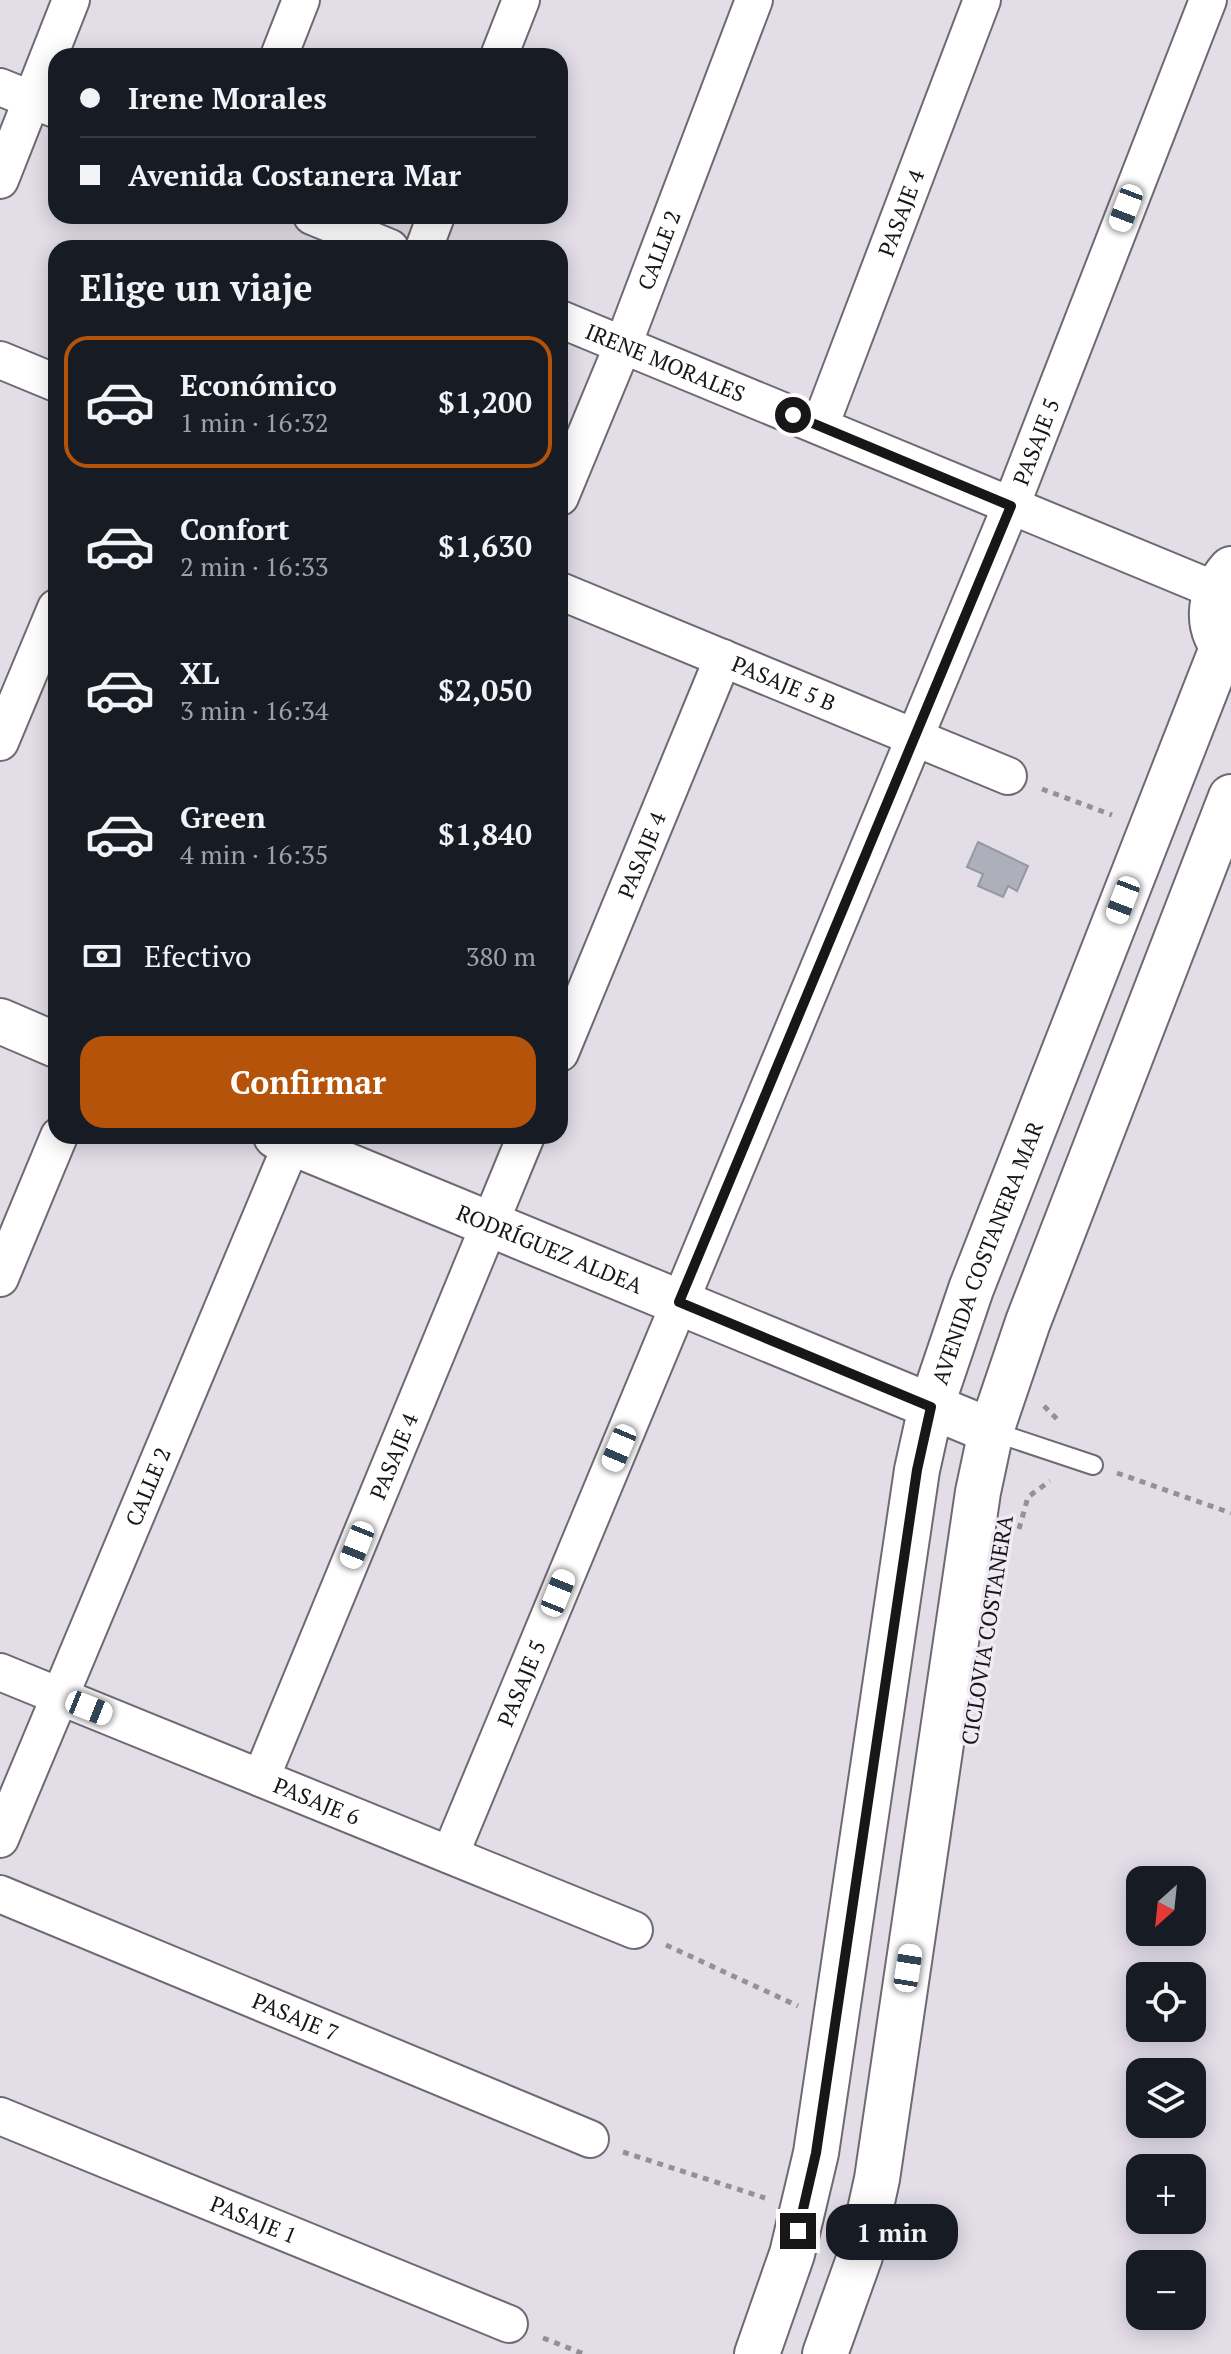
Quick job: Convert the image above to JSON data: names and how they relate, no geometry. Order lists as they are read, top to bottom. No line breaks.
{"streets":{"main road":["RODRÍGUEZ ALDEA","AVENIDA COSTANERA MAR"],"street":["PASAJE 4","CALLE 2","IRENE MORALES","PASAJE 5","PASAJE 5 B","PASAJE 6","PASAJE 7","PASAJE 1"],"path":["CICLOVIA COSTANERA"]},"crossings":[["PASAJE 4","IRENE MORALES"],["PASAJE 4","PASAJE 5 B"],["PASAJE 4","RODRÍGUEZ ALDEA"],["PASAJE 4","PASAJE 6"],["CALLE 2","IRENE MORALES"],["CALLE 2","PASAJE 6"],["IRENE MORALES","PASAJE 5"],["IRENE MORALES","AVENIDA COSTANERA MAR"],["PASAJE 5","PASAJE 5 B"],["PASAJE 5","RODRÍGUEZ ALDEA"],["PASAJE 5","PASAJE 6"],["RODRÍGUEZ ALDEA","AVENIDA COSTANERA MAR"],["RODRÍGUEZ ALDEA","CICLOVIA COSTANERA"]],"north":"bottom left","page":{"banner":["Irene Morales","Avenida Costanera Mar"],"heading":"Elige un viaje","list":[{"name":"Económico","note":"1 min · 16:32","value":"$1,200"},{"name":"Confort","note":"2 min · 16:33","value":"$1,630"},{"name":"XL","note":"3 min · 16:34","value":"$2,050"},{"name":"Green","note":"4 min · 16:35","value":"$1,840"}],"pay":["Efectivo","380 m"],"buttons":"Confirmar","map_buttons":["+","−"],"bubble":"1 min"}}
